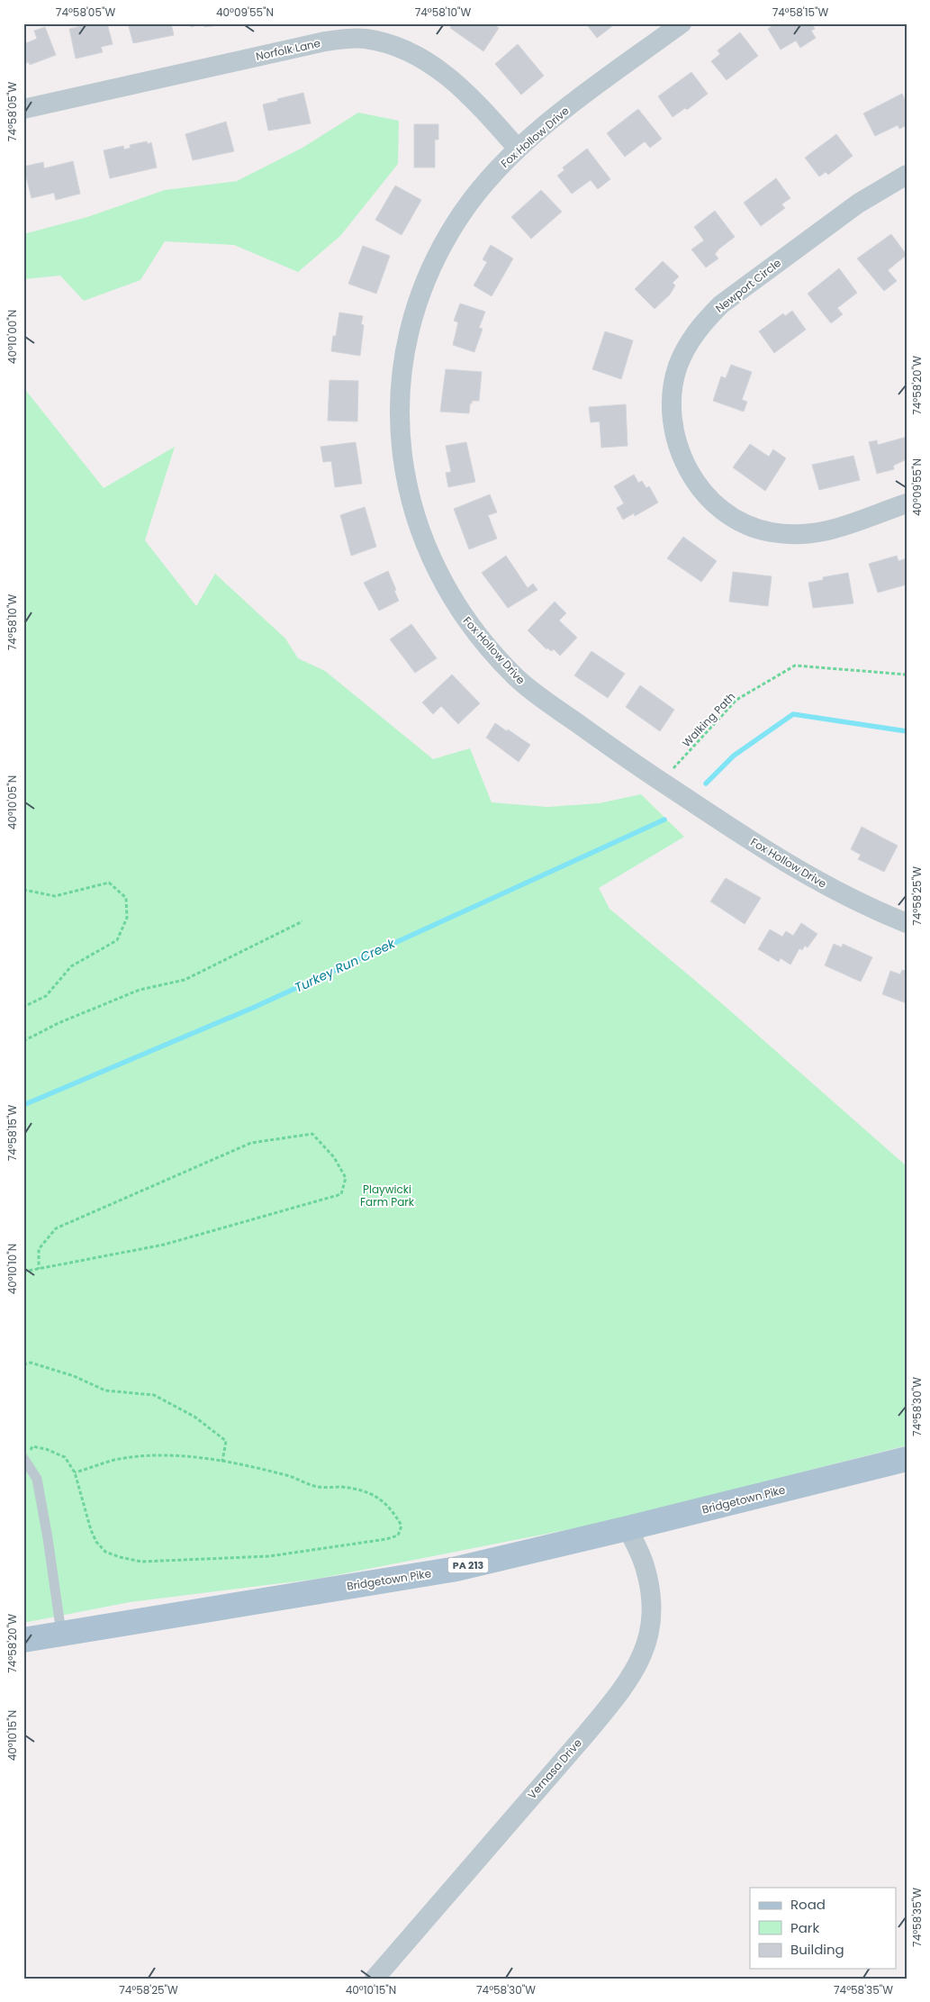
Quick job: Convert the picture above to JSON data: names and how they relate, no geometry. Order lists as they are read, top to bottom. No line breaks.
{"streets":{"main road":["Bridgetown Pike","PA 213"],"street":["Norfolk Lane","Fox Hollow Drive","Newport Circle","Vernasa Drive"],"path":["Walking Path"]},"crossings":[["Norfolk Lane","Fox Hollow Drive"],["Fox Hollow Drive","Walking Path"],["Bridgetown Pike","Vernasa Drive"]],"water":["Turkey Run Creek"],"parks":["Playwicki Farm Park"],"legend":["Road","Park","Building"],"coordinates":["74°58'05\"W","40°09'55\"N","74°58'10\"W","74°58'15\"W","40°10'00\"N","74°58'20\"W","40°10'05\"N","74°58'25\"W","40°10'10\"N","74°58'30\"W","40°10'15\"N","74°58'35\"W"]}
